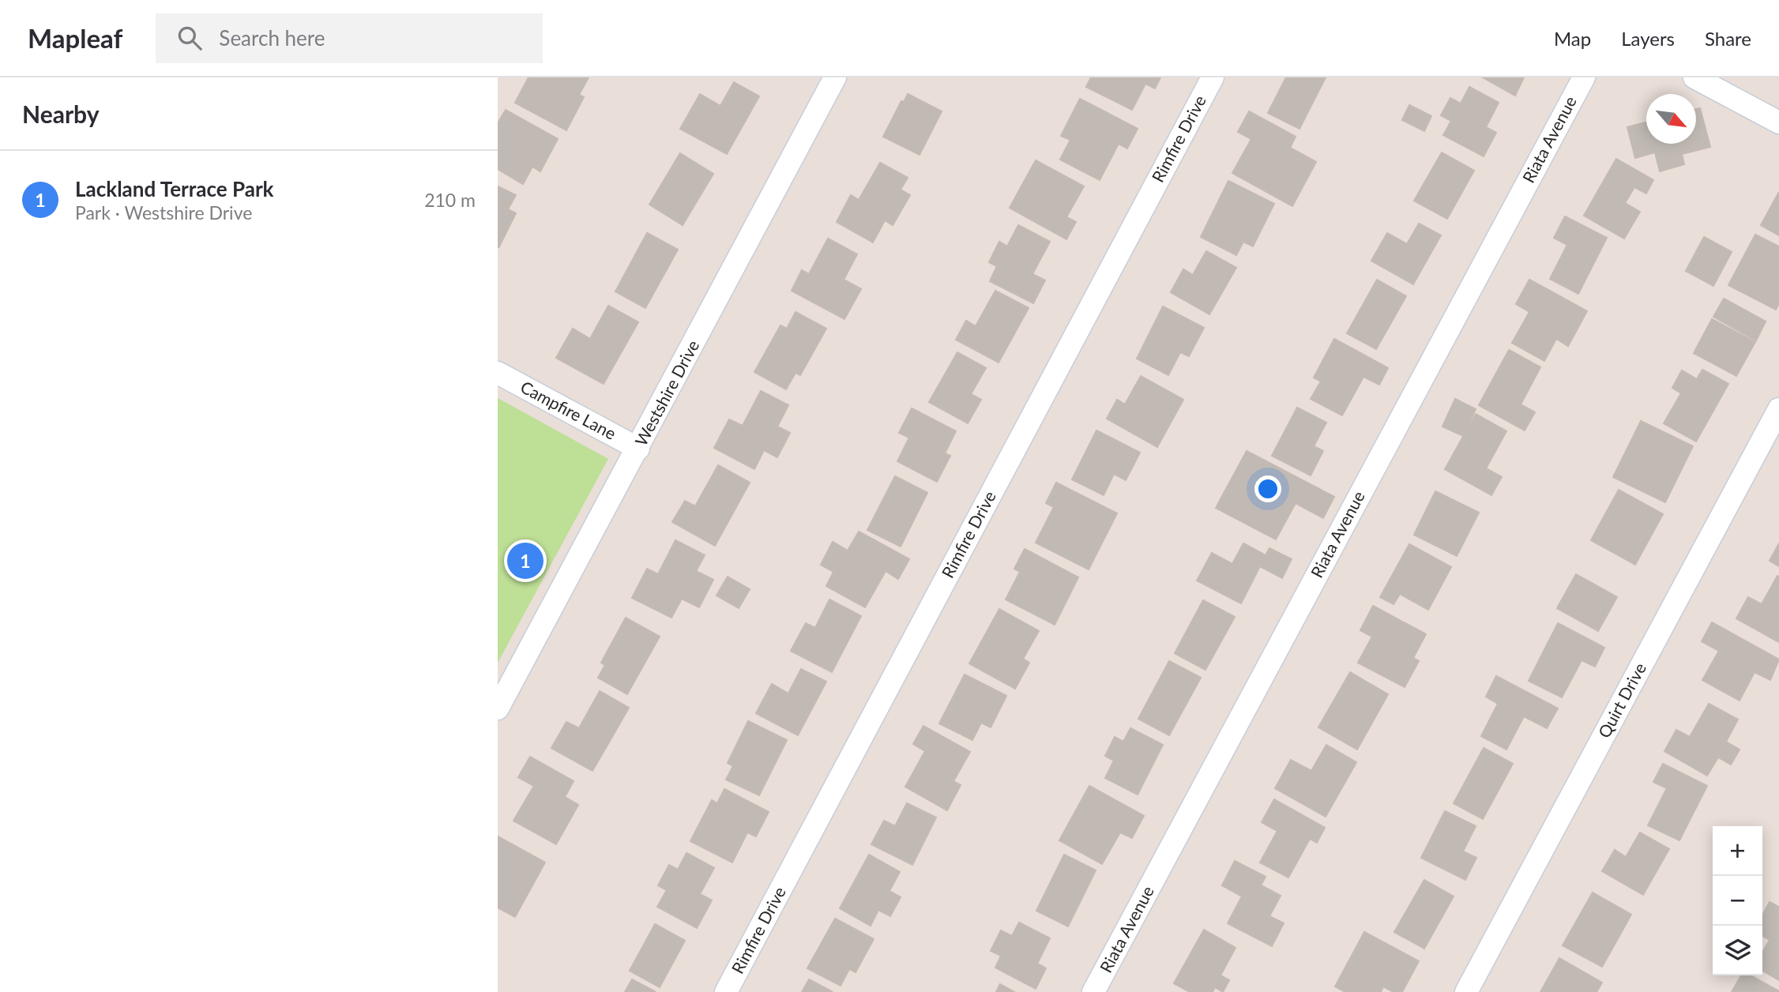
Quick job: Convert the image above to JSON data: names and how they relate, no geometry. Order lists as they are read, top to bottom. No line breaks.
{"streets":{"street":["Rimfire Drive","Riata Avenue","Westshire Drive","Campfire Lane","Quirt Drive"]},"crossings":[["Westshire Drive","Campfire Lane"]],"north":"bottom right","page":{"header":"Mapleaf","search":"Search here","nav":["Map","Layers","Share"],"heading":"Nearby","list":[{"mark":"1","name":"Lackland Terrace Park","note":"Park · Westshire Drive","value":"210 m"}],"pins":"1","map_buttons":["+","−"]}}
